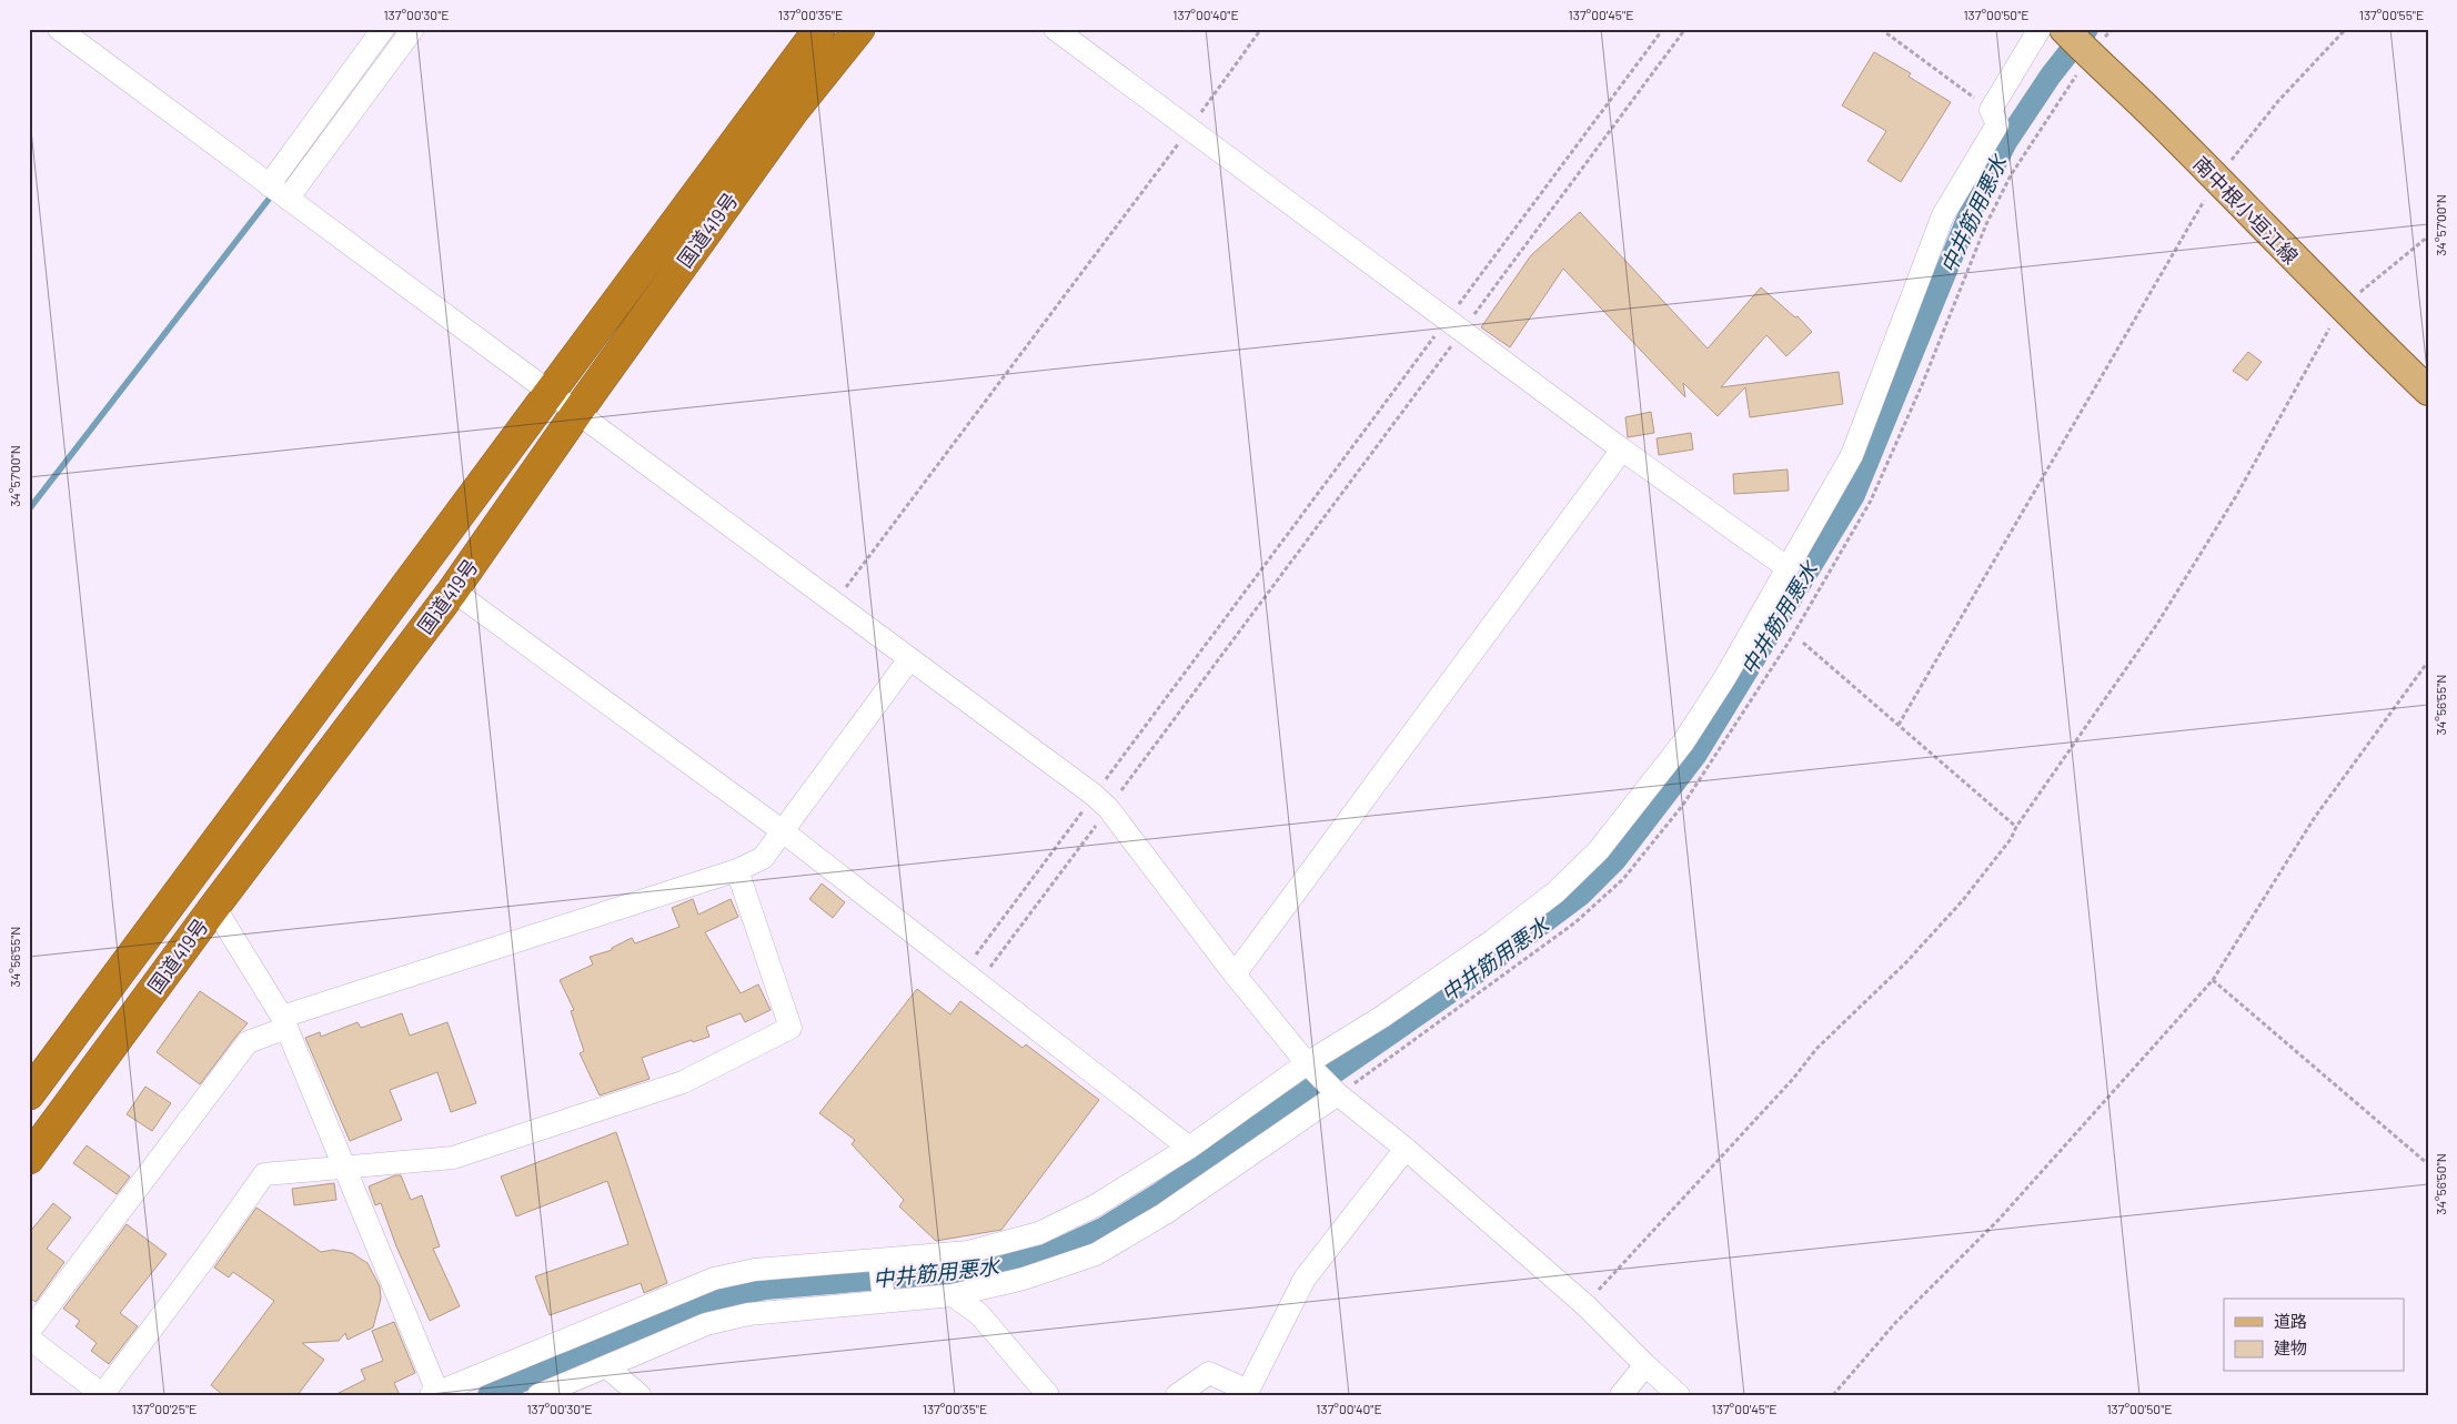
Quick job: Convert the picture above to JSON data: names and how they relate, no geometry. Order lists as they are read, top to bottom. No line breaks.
{"streets":{"highway":["国道419号"],"main road":["南中根小垣江線"]},"water":["中井筋用悪水"],"legend":["道路","建物"],"coordinates":["137°00'30\"E","137°00'35\"E","137°00'40\"E","137°00'45\"E","137°00'50\"E","137°00'55\"E","34°57'00\"N","34°56'55\"N","34°56'50\"N","137°00'25\"E"]}
